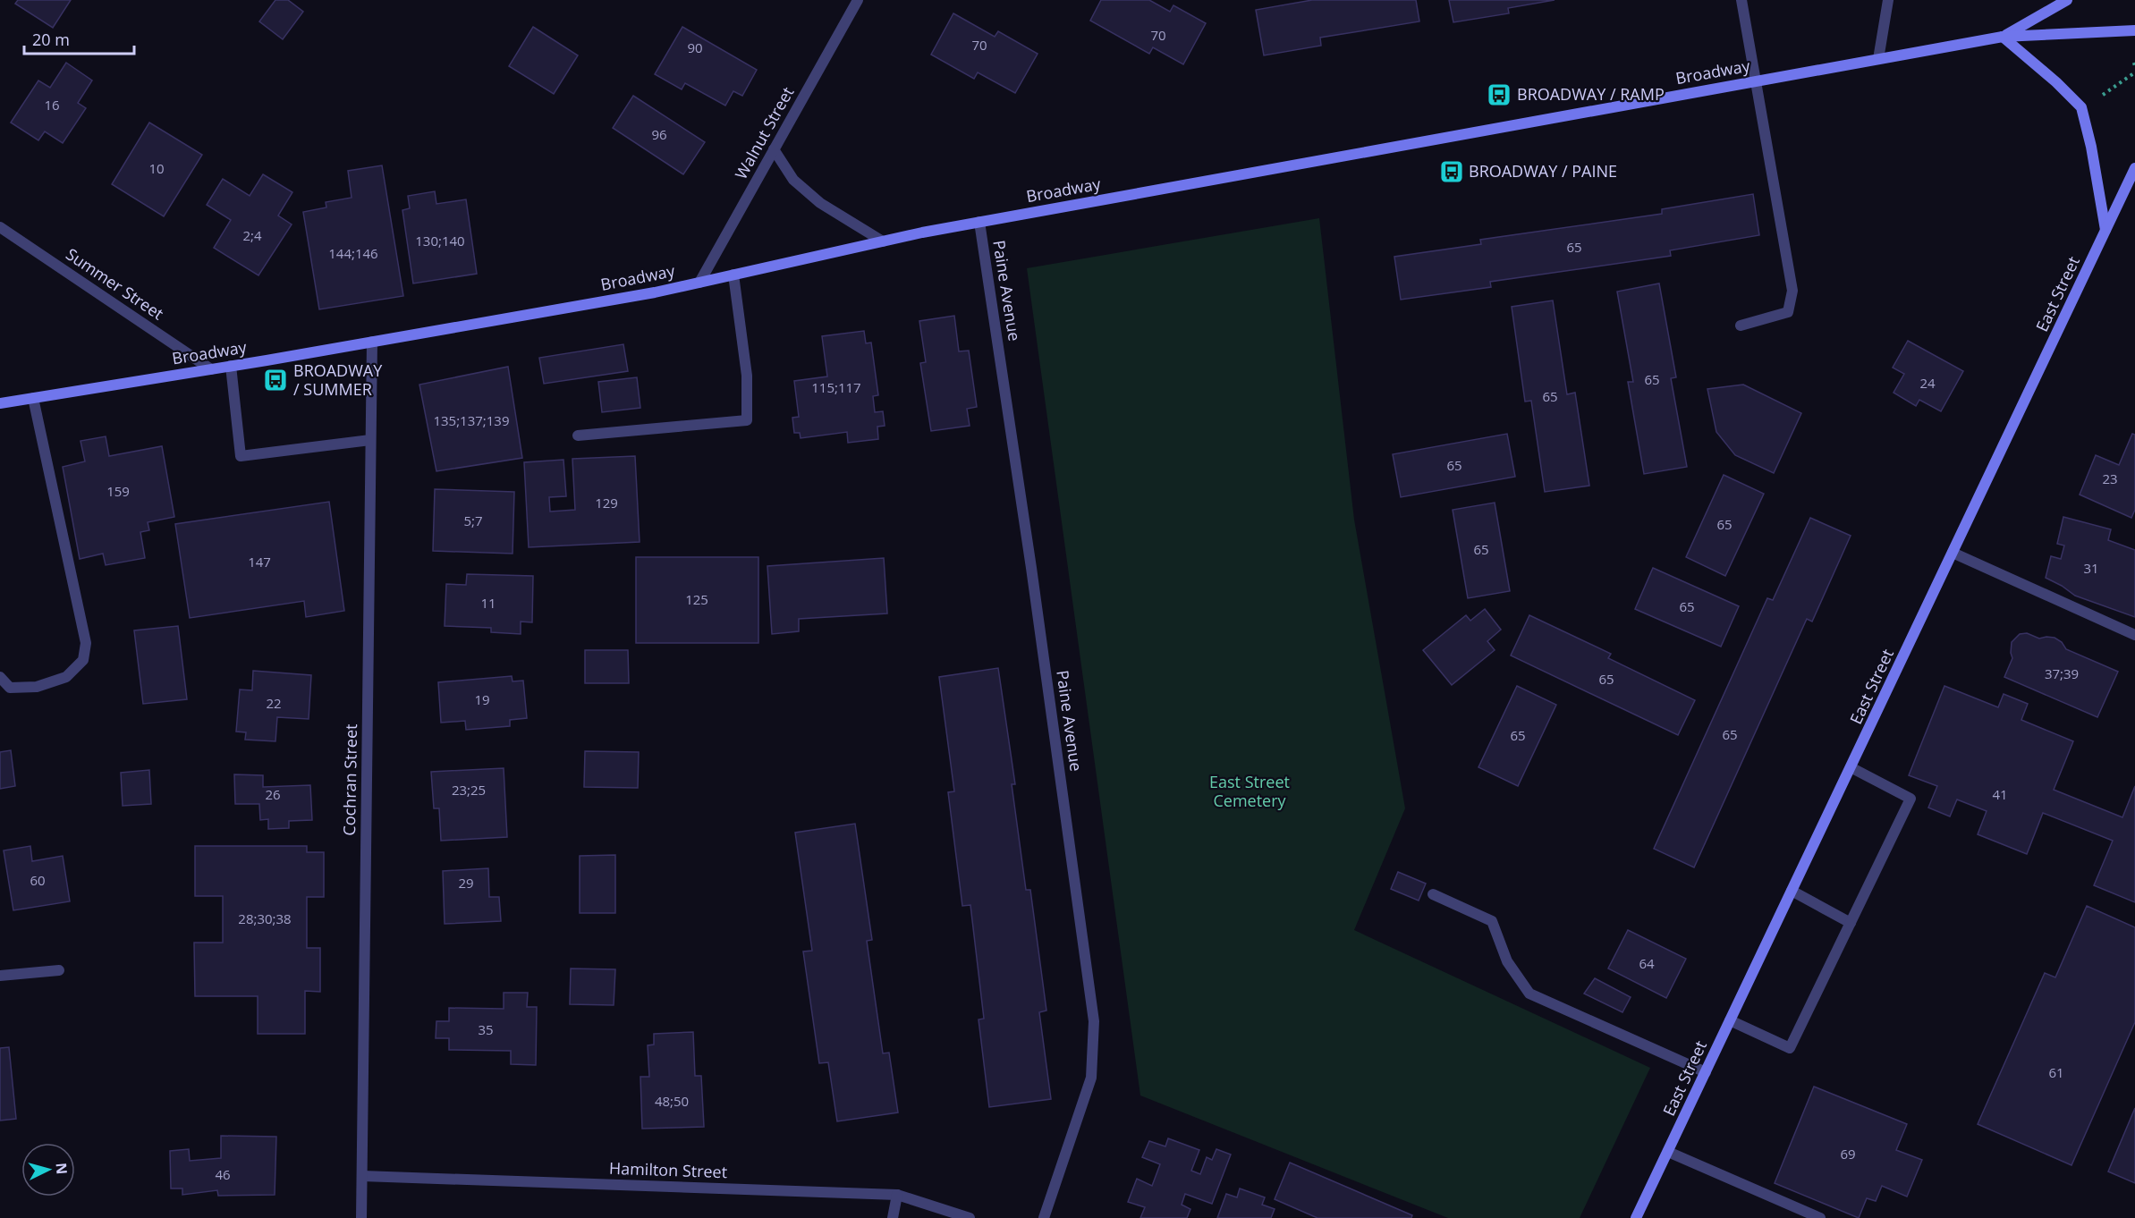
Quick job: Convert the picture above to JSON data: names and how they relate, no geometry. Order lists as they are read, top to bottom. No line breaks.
{"streets":{"main road":["Broadway","East Street"],"street":["Walnut Street","Summer Street","Paine Avenue","Cochran Street","Hamilton Street"]},"crossings":[["Broadway","Walnut Street"],["Broadway","Summer Street"],["Broadway","Paine Avenue"],["Broadway","Cochran Street"],["Cochran Street","Hamilton Street"]],"parks":["East Street Cemetery"],"places":{"bus stop":["BROADWAY / RAMP","BROADWAY / PAINE","BROADWAY / SUMMER"]},"house_numbers":["70","70","90","16","96","10","2;4","130;140","65","144;146","65","24","115;117","65","135;137;139","65","23","159","129","5;7","65","65","147","31","125","11","65","37;39","65","19","22","65","65","23;25","26","41","60","29","28;30;38","64","35","61","48;50","69","46"],"scale_bar":"20 m","north":"right"}
